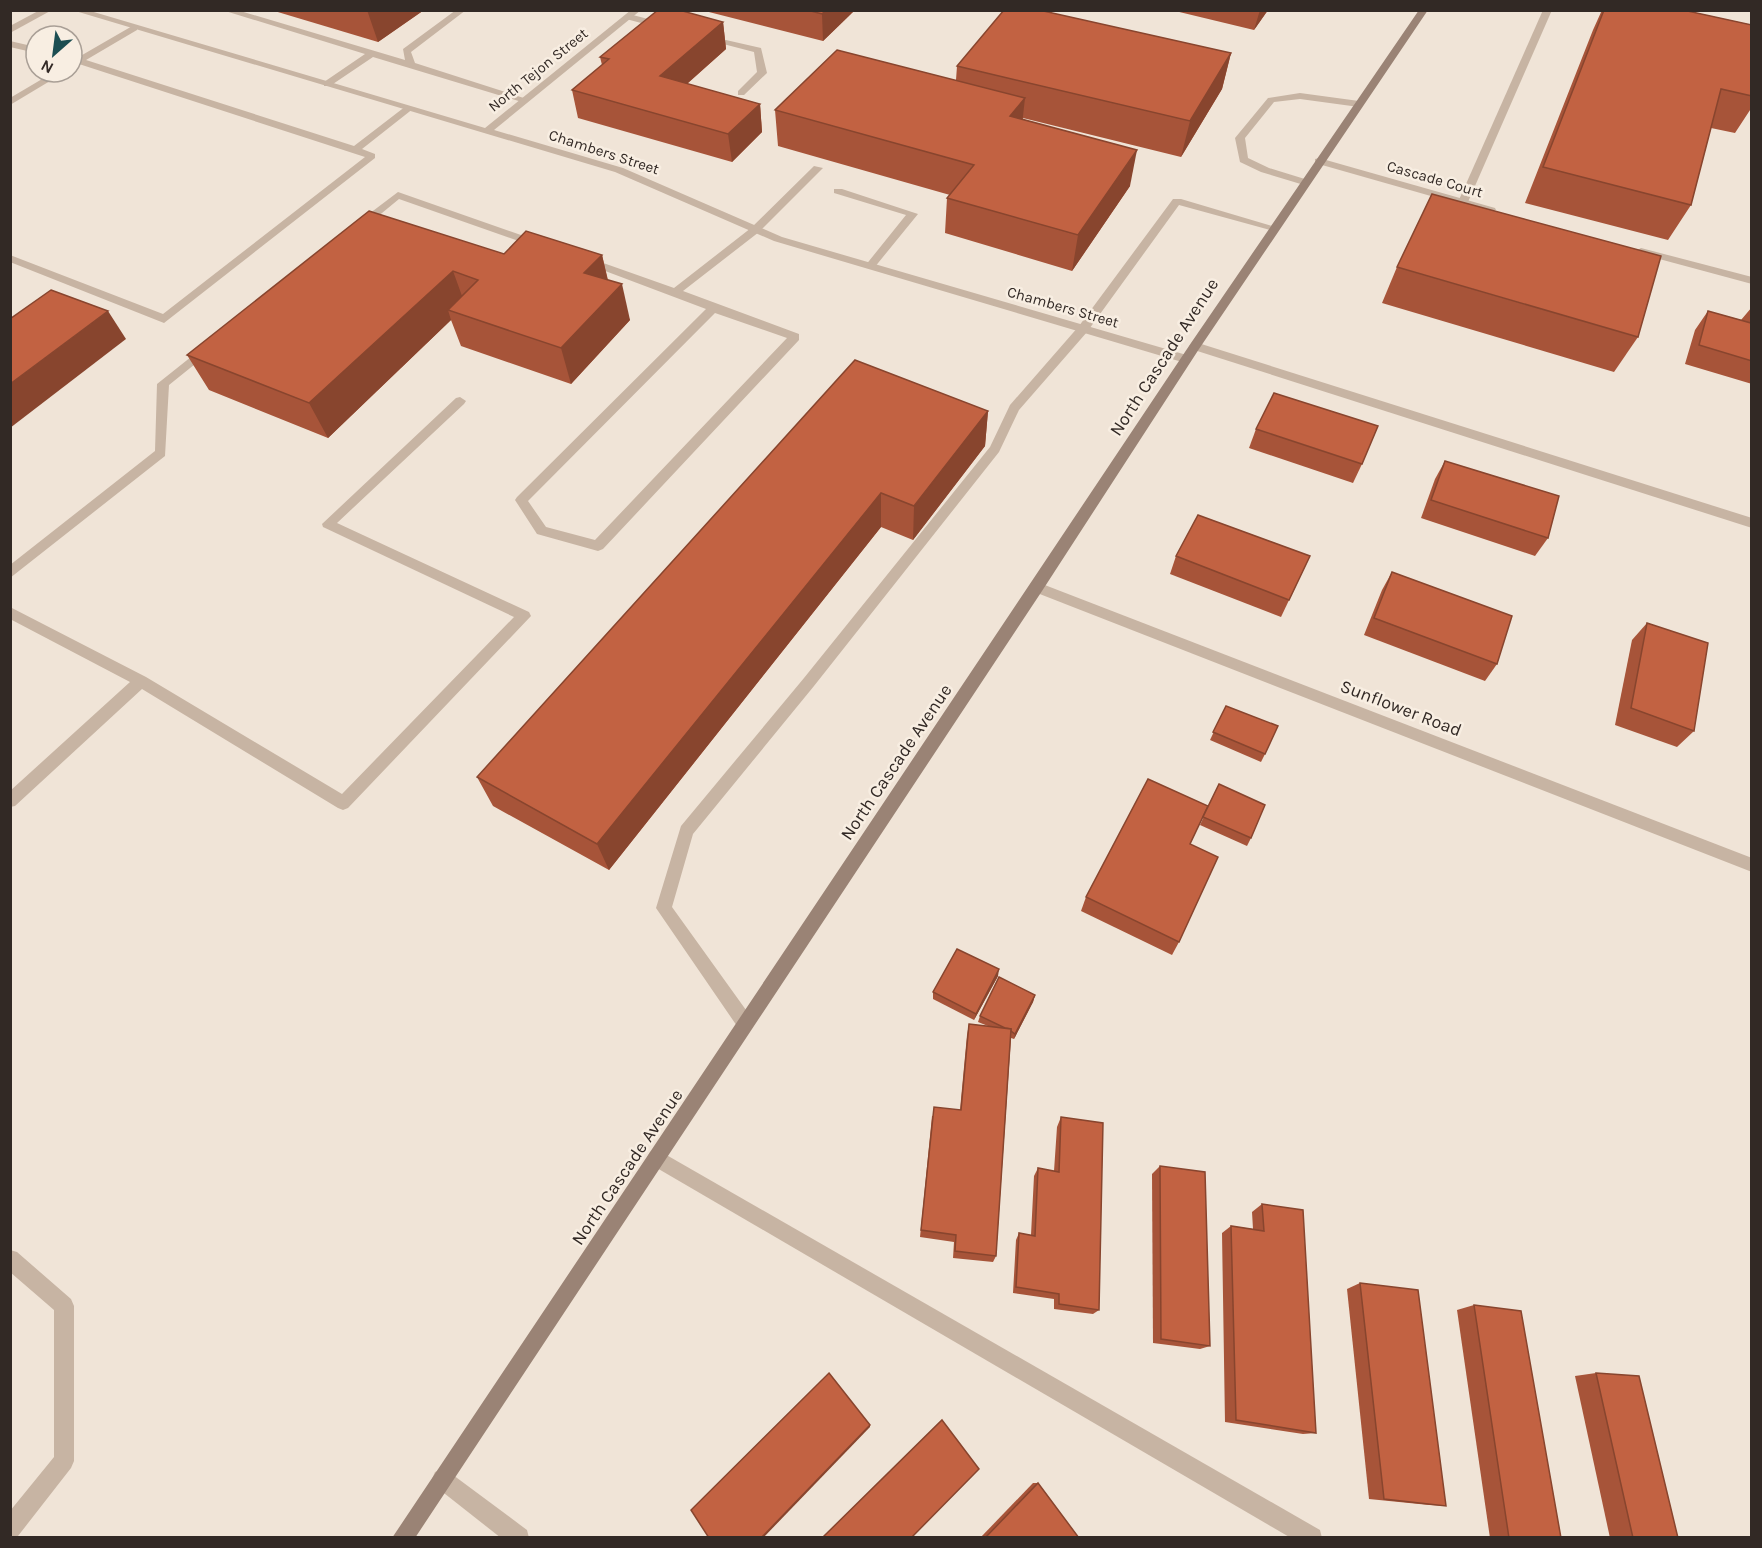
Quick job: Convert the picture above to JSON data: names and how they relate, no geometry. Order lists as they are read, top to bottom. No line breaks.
{"streets":{"street":["North Tejon Street","Chambers Street","Cascade Court","North Cascade Avenue","Sunflower Road"]},"crossings":[["North Tejon Street","Chambers Street"],["Chambers Street","North Cascade Avenue"],["Cascade Court","North Cascade Avenue"],["North Cascade Avenue","Sunflower Road"]],"north":"bottom left"}
